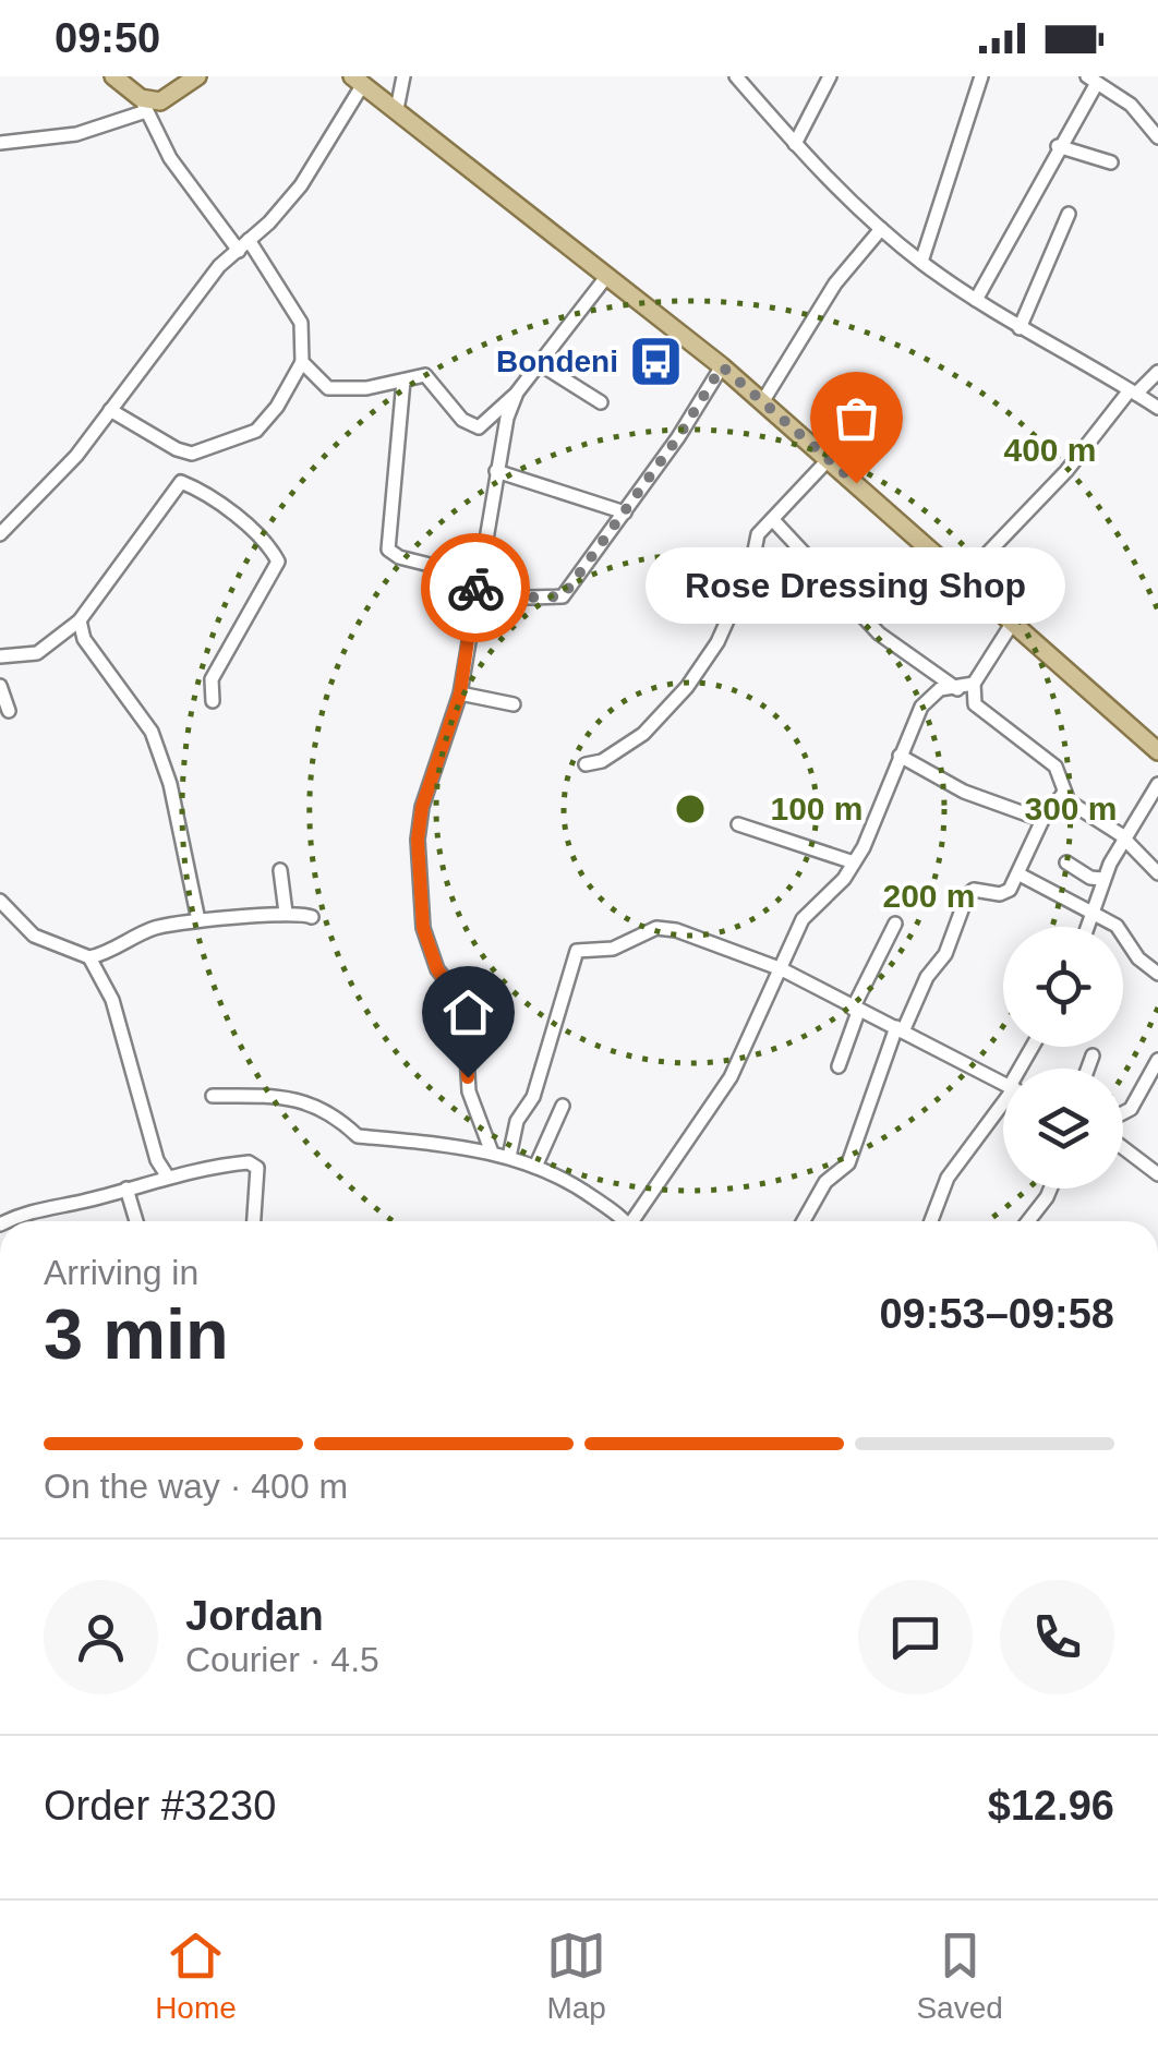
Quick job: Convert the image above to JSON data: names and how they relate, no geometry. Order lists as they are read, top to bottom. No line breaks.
{"places":{"bus stop":["Bondeni"],"other":["Rose Dressing Shop"]},"page":{"status":"09:50","bubble":"Rose Dressing Shop","heading":["3 min","Arriving in","09:53–09:58"],"panel":["Jordan","Courier · 4.5","Order #3230","$12.96"],"bar":"On the way · 400 m","tabs":["Home","Map","Saved"]},"rings":["400 m","100 m","300 m","200 m"]}
